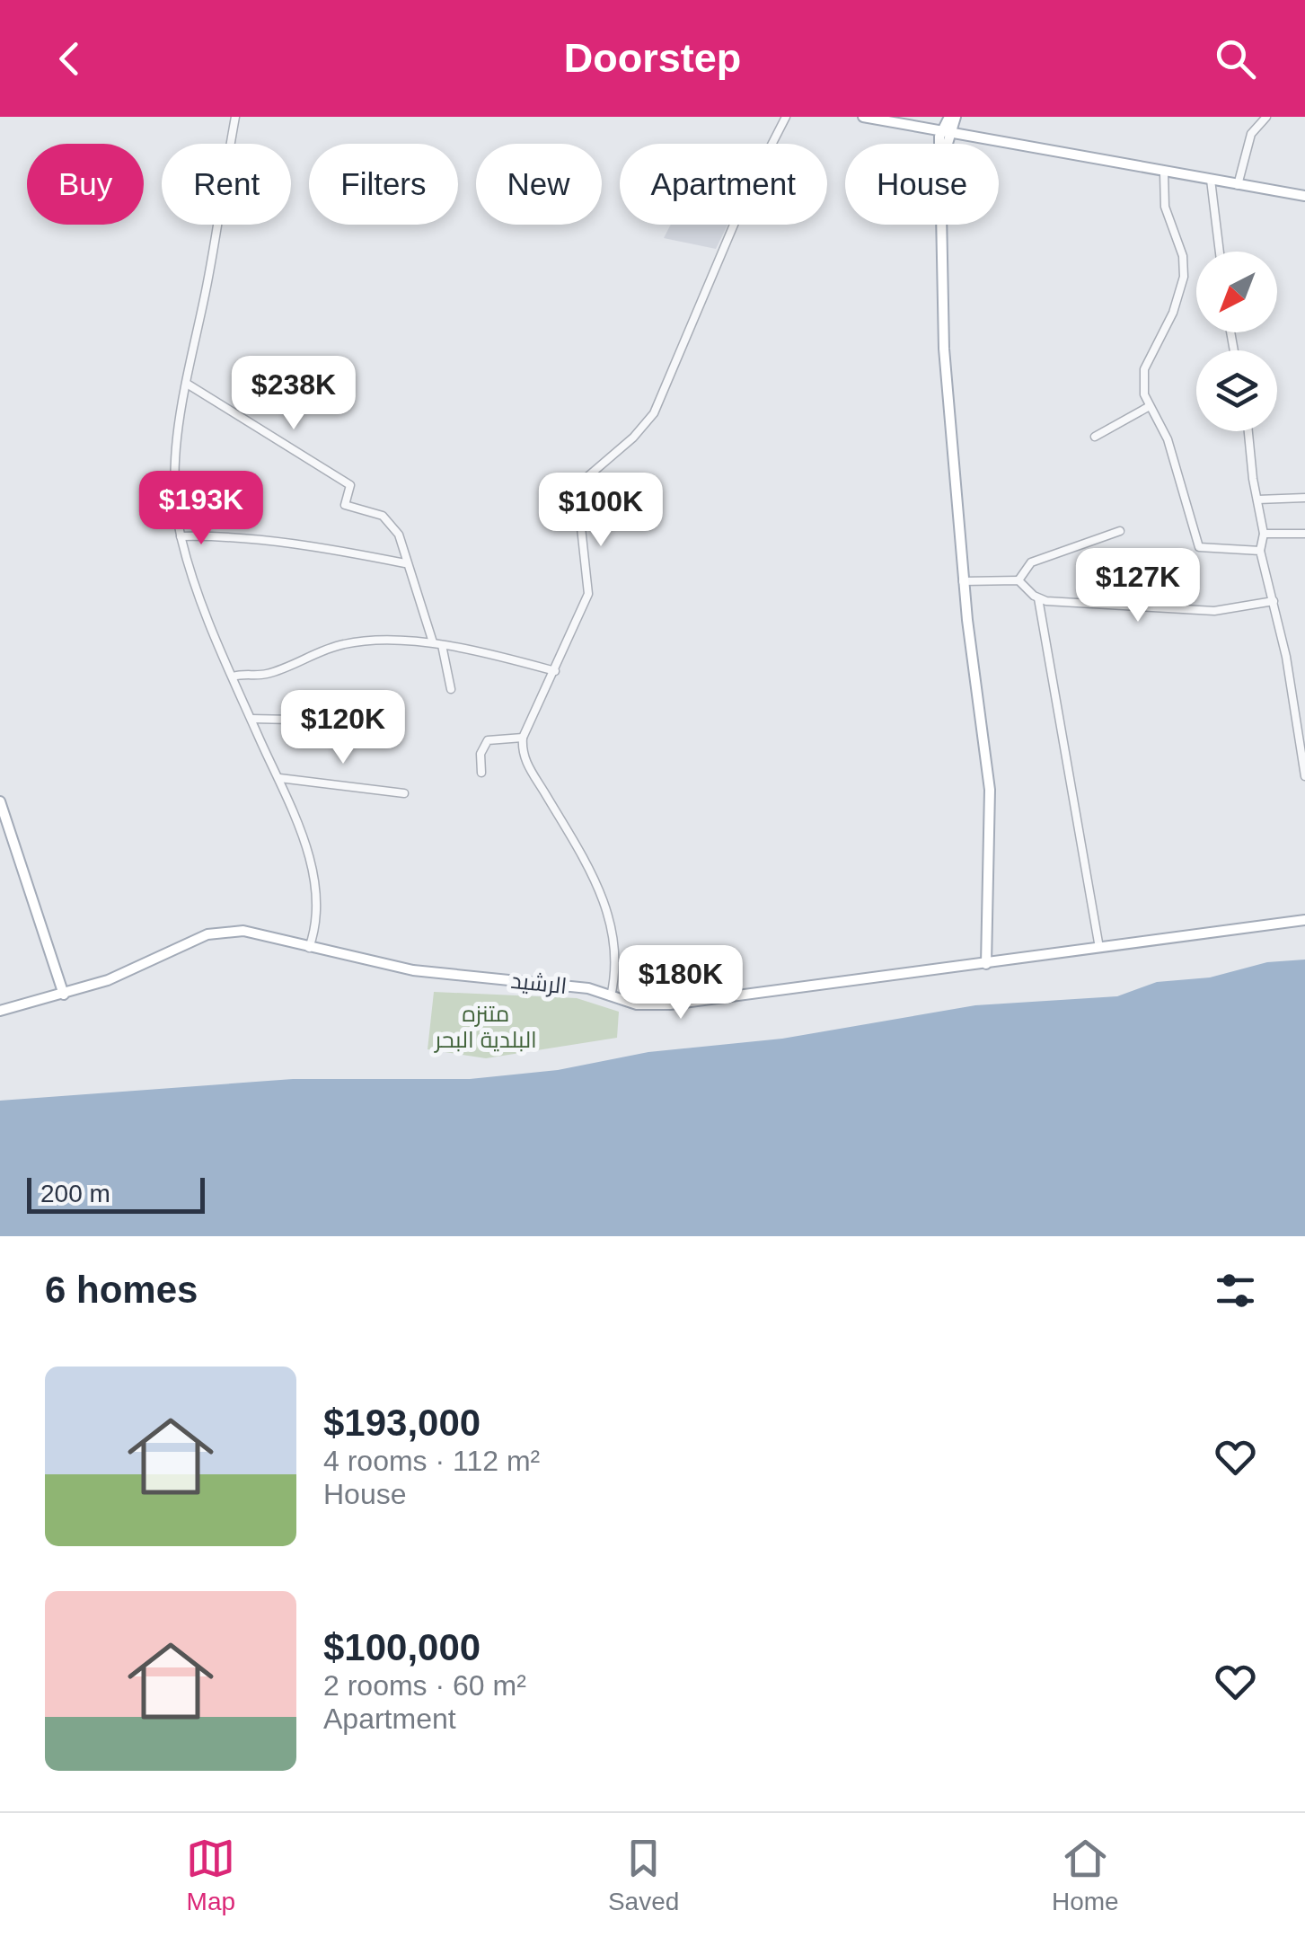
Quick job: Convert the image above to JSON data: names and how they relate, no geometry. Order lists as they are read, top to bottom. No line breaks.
{"streets":{"main road":["الرشيد"]},"parks":["متنزه البلدية البحر"],"scale_bar":"200 m","north":"bottom left","page":{"header":"Doorstep","chip":["Buy","Rent","Filters","New","Apartment","House"],"price":["$238K","$193K","$100K","$127K","$120K","$180K"],"scale":"200 m","heading":"6 homes","list":[{"name":"$193,000","note":"4 rooms · 112 m² · House"},{"name":"$100,000","note":"2 rooms · 60 m² · Apartment"}],"tabs":["Map","Saved","Home"]}}
